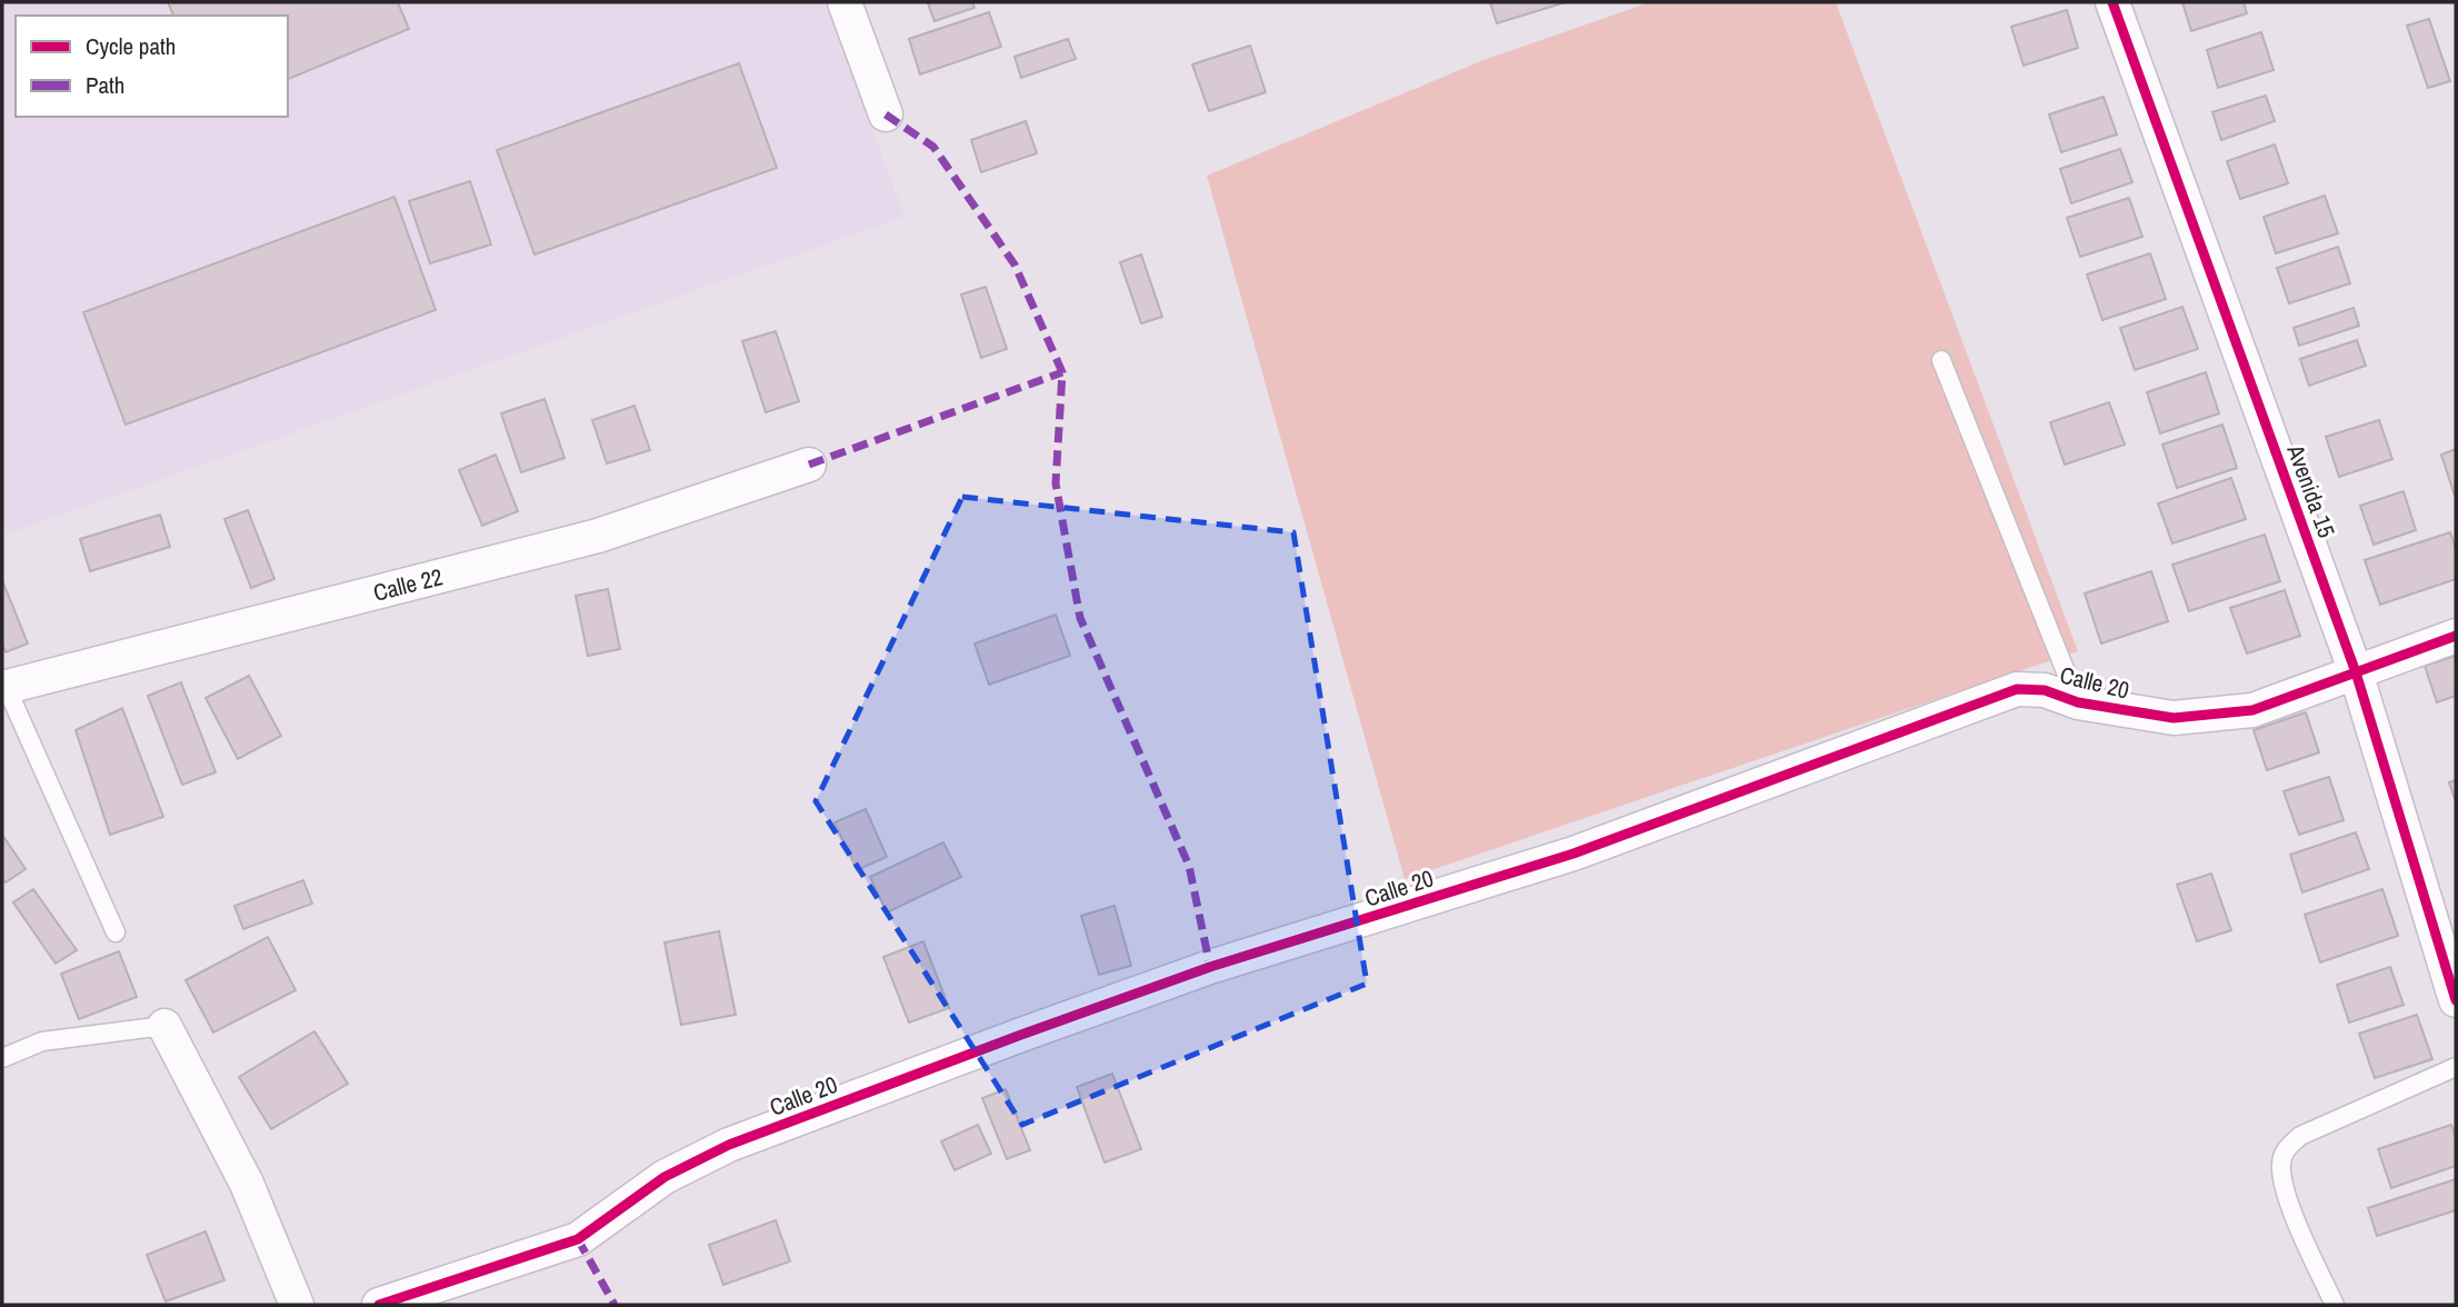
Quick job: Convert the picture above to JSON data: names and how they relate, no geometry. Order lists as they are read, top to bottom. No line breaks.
{"streets":{"street":["Avenida 15","Calle 22","Calle 20"]},"crossings":[["Avenida 15","Calle 20"]],"legend":["Cycle path","Path"]}
